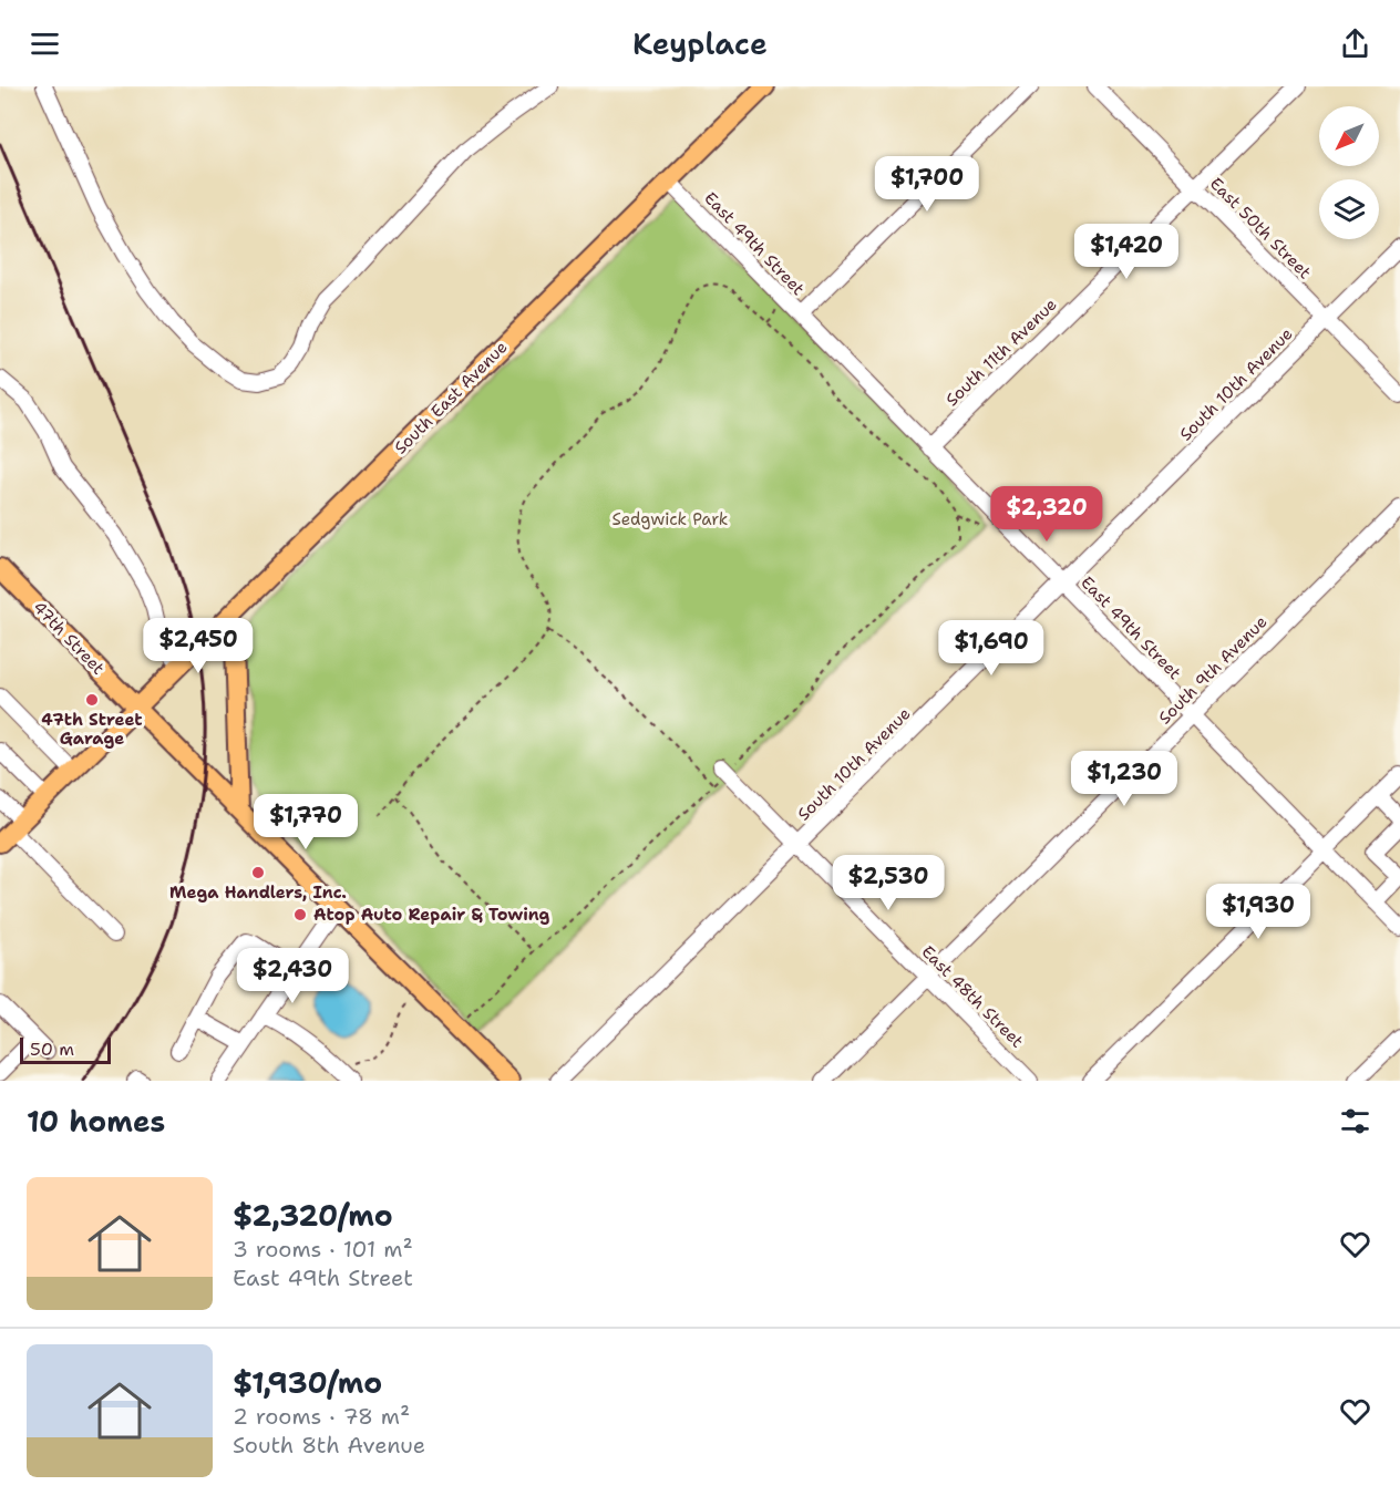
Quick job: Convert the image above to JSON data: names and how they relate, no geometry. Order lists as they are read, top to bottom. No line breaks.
{"streets":{"main road":["South East Avenue","47th Street"],"street":["East 50th Street","East 49th Street","South 11th Avenue","South 10th Avenue","South 9th Avenue","East 48th Street"]},"crossings":[["East 50th Street","South 11th Avenue"],["East 50th Street","South 10th Avenue"],["East 49th Street","South 11th Avenue"],["East 49th Street","South 10th Avenue"],["East 49th Street","South East Avenue"],["East 49th Street","South 9th Avenue"],["South 10th Avenue","East 48th Street"],["South East Avenue","47th Street"],["South 9th Avenue","East 48th Street"]],"parks":["Sedgwick Park"],"places":["47th Street Garage","Mega Handlers, Inc.","Atop Auto Repair & Towing"],"scale_bar":"50 m","north":"bottom left","page":{"header":"Keyplace","price":["$1,700","$1,420","$2,320","$2,450","$1,690","$1,230","$1,770","$2,530","$1,930","$2,430"],"scale":"50 m","heading":"10 homes","list":[{"name":"$2,320/mo","note":"3 rooms · 101 m² · East 49th Street"},{"name":"$1,930/mo","note":"2 rooms · 78 m² · South 8th Avenue"}]}}
